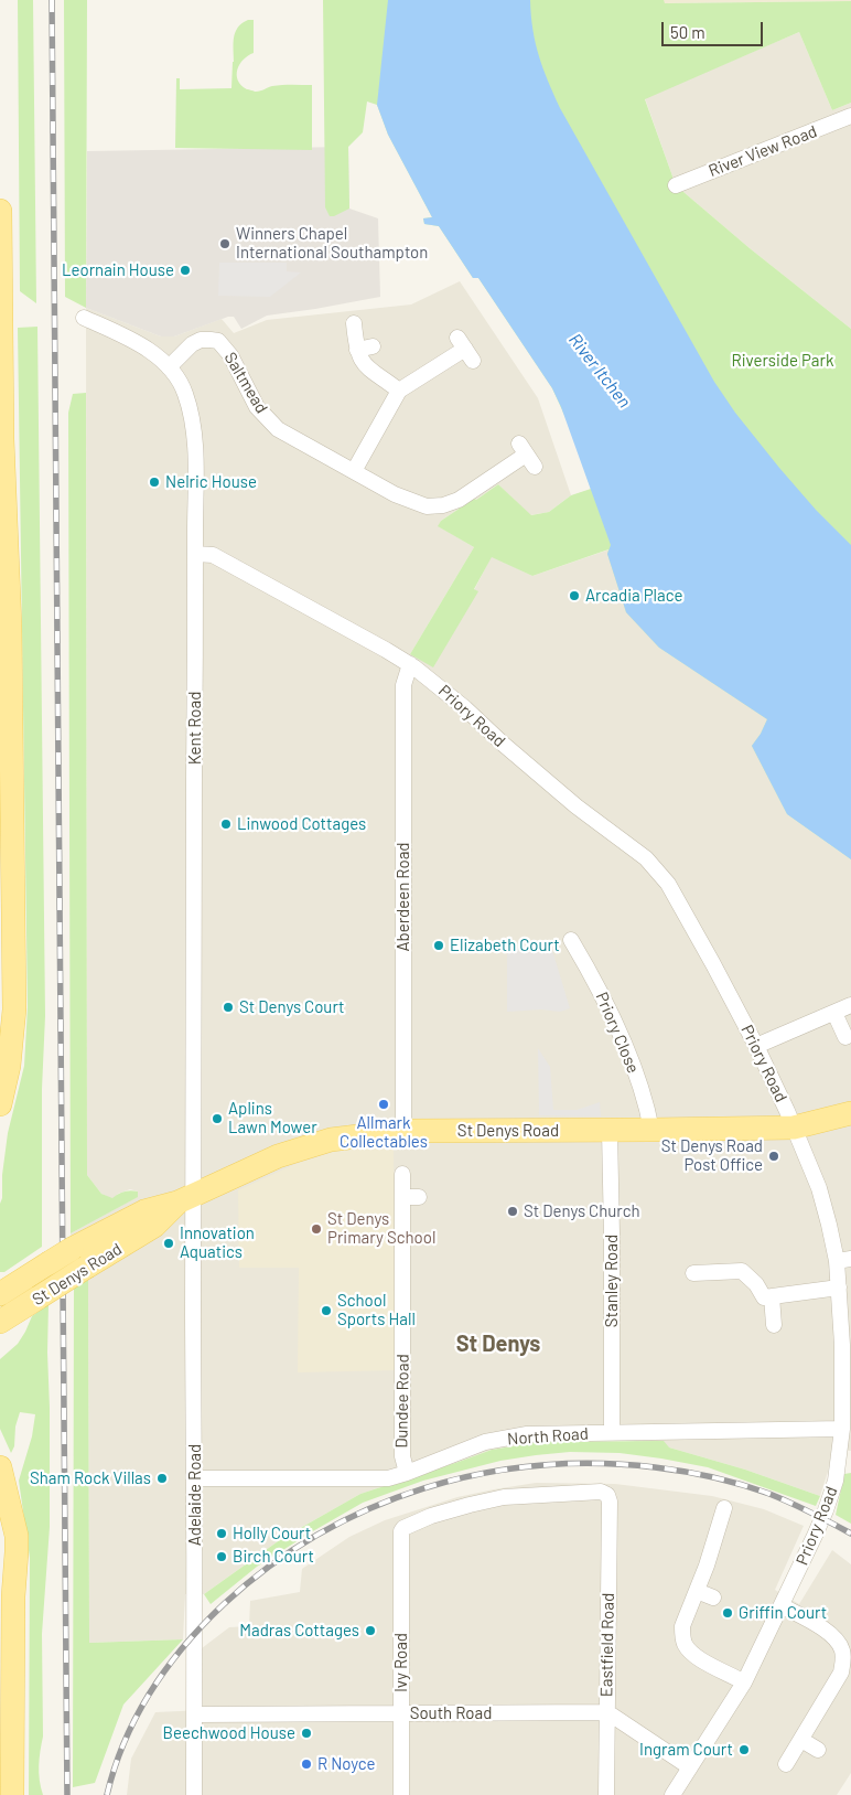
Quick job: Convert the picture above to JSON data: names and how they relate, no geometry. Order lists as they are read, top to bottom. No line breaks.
{"streets":{"main road":["St Denys Road"],"street":["River View Road","Saltmead","Priory Road","Kent Road","Aberdeen Road","Priory Close","Stanley Road","Dundee Road","North Road","Adelaide Road","Eastfield Road","Ivy Road","South Road"]},"crossings":[["Saltmead","Kent Road"],["Priory Road","Kent Road"],["Priory Road","Aberdeen Road"],["Priory Road","St Denys Road"],["Priory Road","North Road"],["Kent Road","St Denys Road"],["Kent Road","Adelaide Road"],["Aberdeen Road","St Denys Road"],["Priory Close","St Denys Road"],["St Denys Road","Stanley Road"],["St Denys Road","Adelaide Road"],["Stanley Road","North Road"],["Dundee Road","North Road"],["North Road","Adelaide Road"],["Adelaide Road","South Road"],["Eastfield Road","Ivy Road"],["Eastfield Road","South Road"],["Ivy Road","South Road"]],"districts":["St Denys"],"water":["River Itchen"],"parks":["Riverside Park"],"places":["Winners Chapel International Southampton","Leornain House","Nelric House","Arcadia Place","Linwood Cottages","Elizabeth Court","St Denys Court","Allmark Collectables","Aplins Lawn Mower","St Denys Road Post Office","St Denys Church","St Denys Primary School","Innovation Aquatics","School Sports Hall","Sham Rock Villas","Holly Court","Birch Court","Griffin Court","Madras Cottages","Beechwood House","Ingram Court","R Noyce"],"scale_bar":"50 m"}
